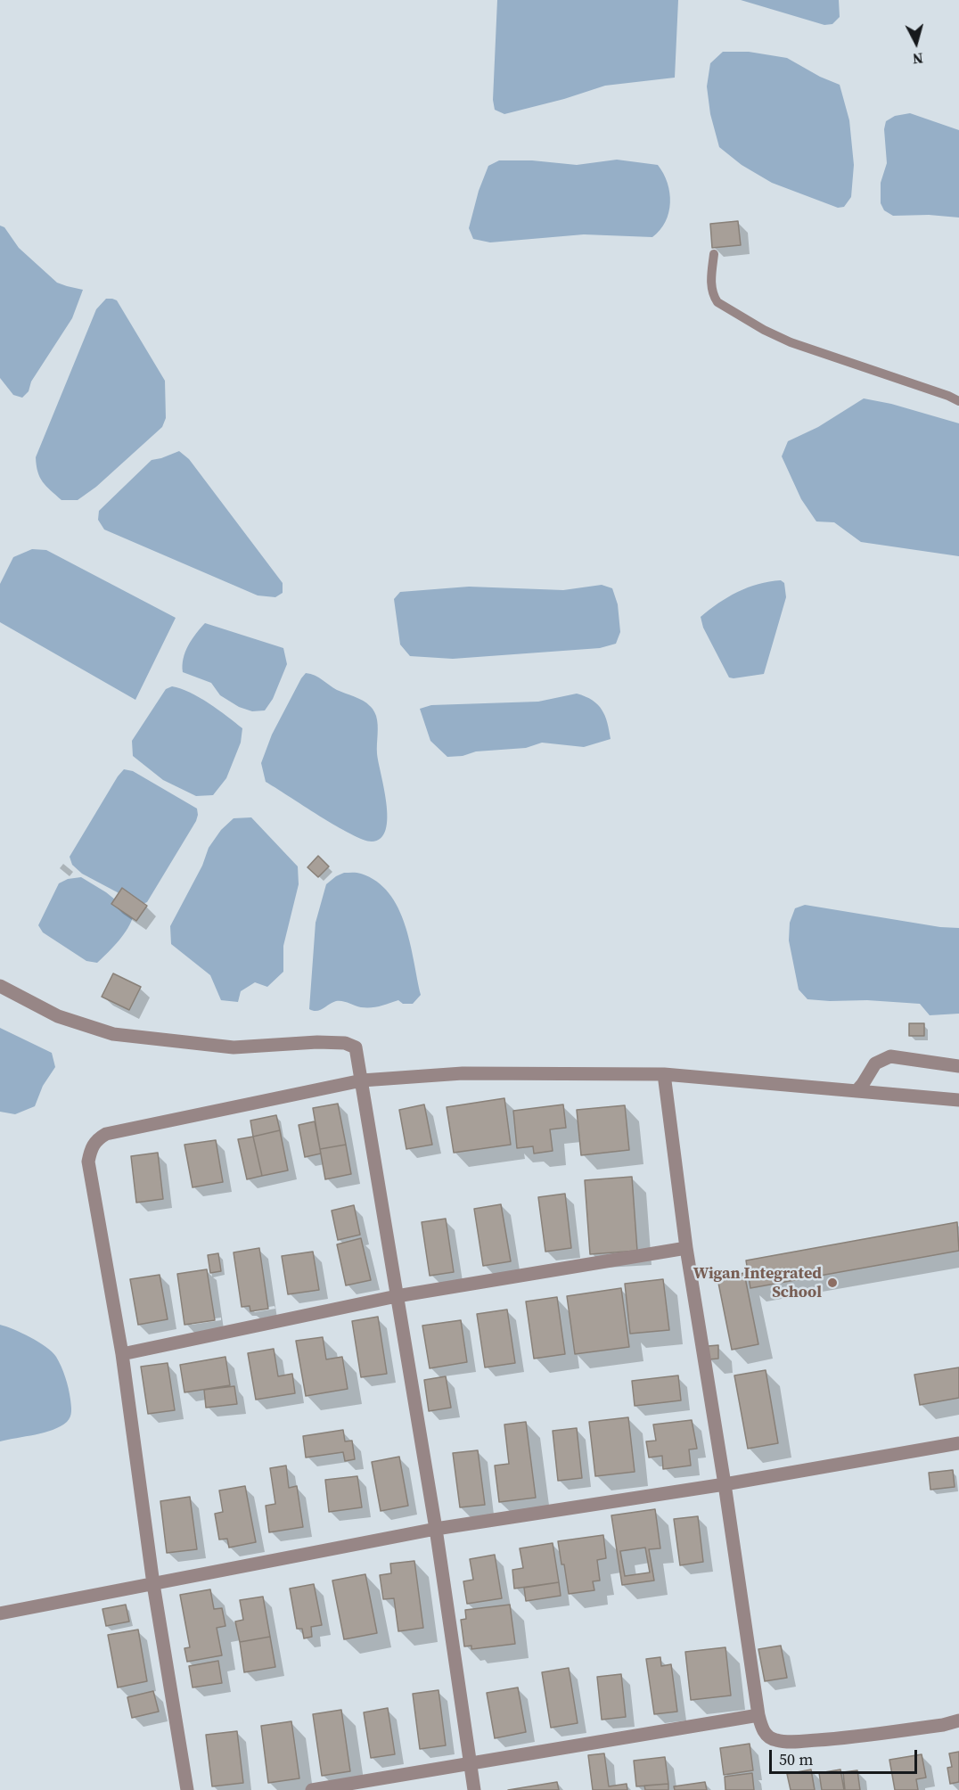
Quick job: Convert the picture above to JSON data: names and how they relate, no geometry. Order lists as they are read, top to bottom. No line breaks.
{"places":["Wigan Integrated School"],"scale_bar":"50 m","north":"bottom"}
